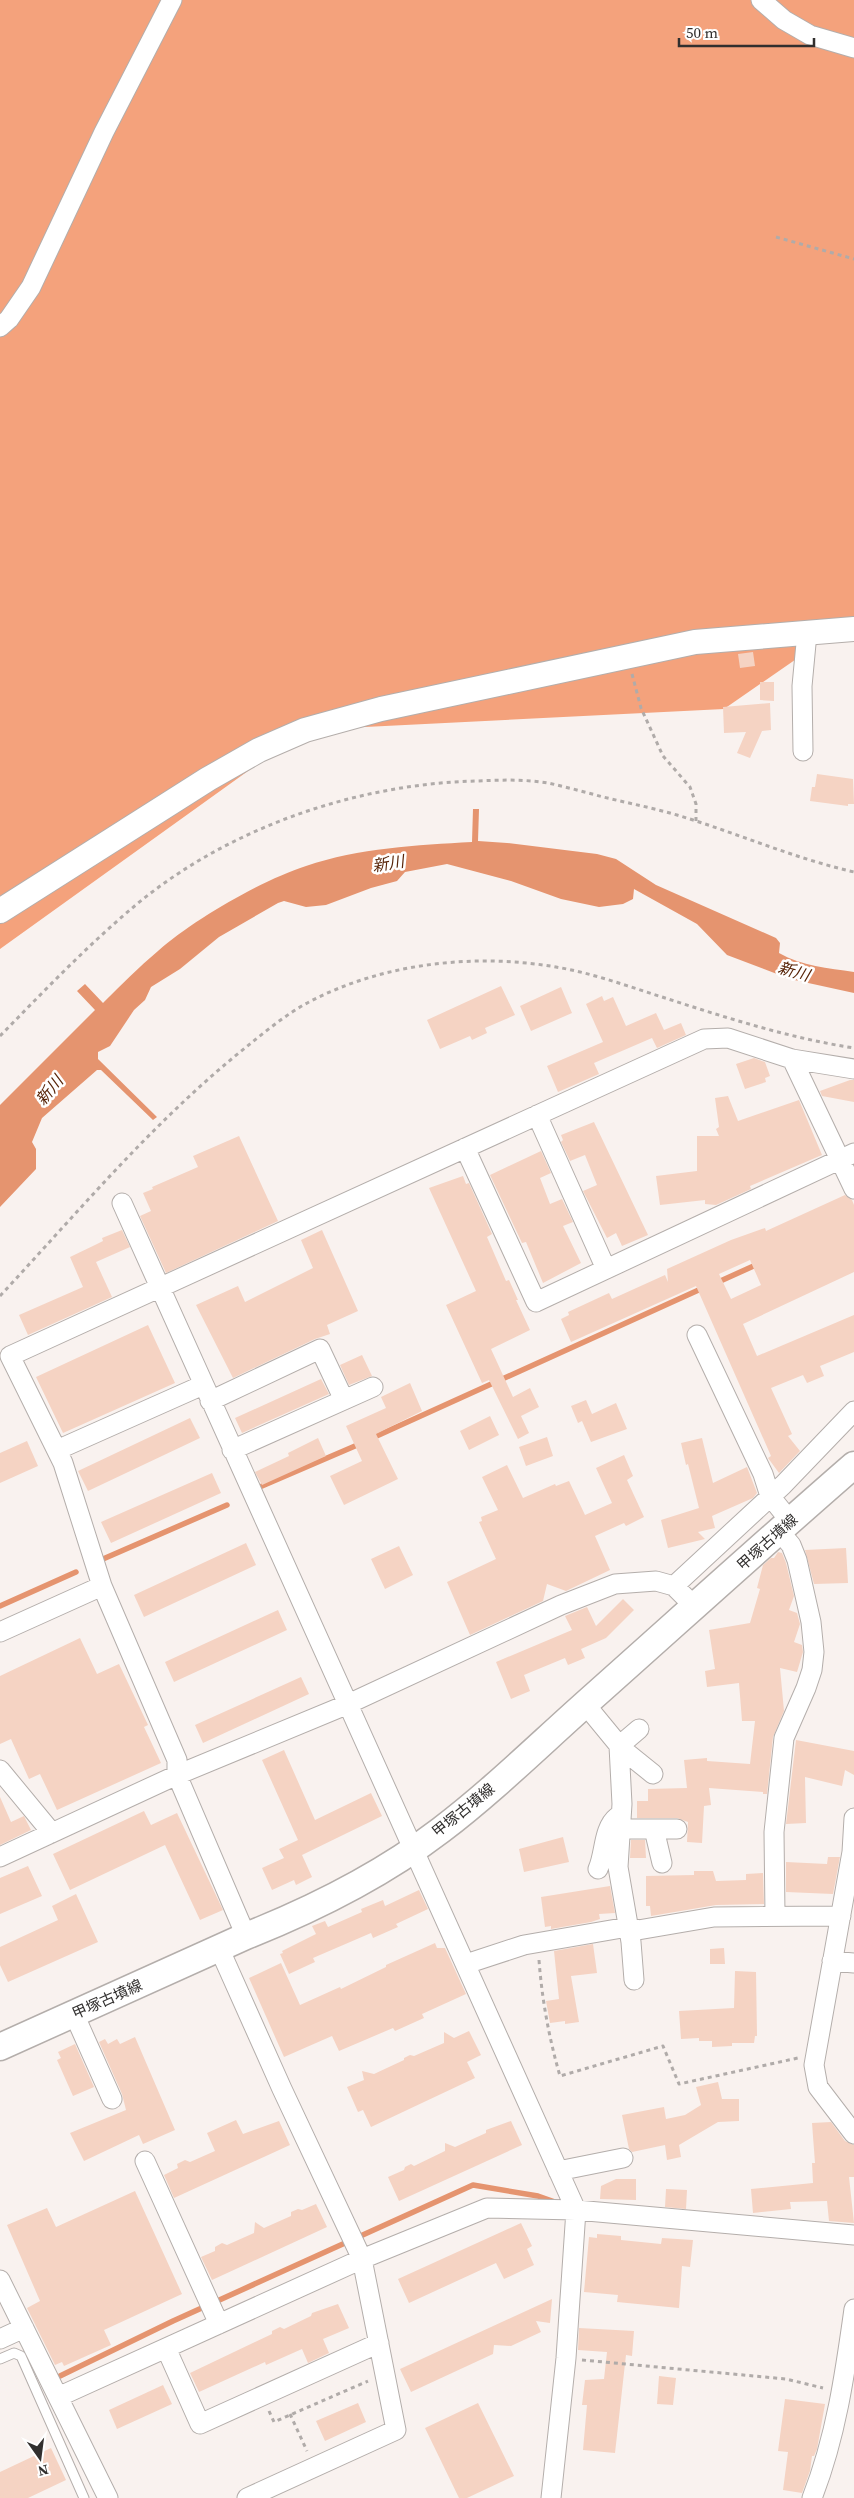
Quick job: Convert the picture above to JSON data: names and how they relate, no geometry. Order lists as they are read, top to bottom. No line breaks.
{"streets":{"main road":["甲塚古墳線"]},"water":["新川"],"scale_bar":"50 m","north":"bottom"}
